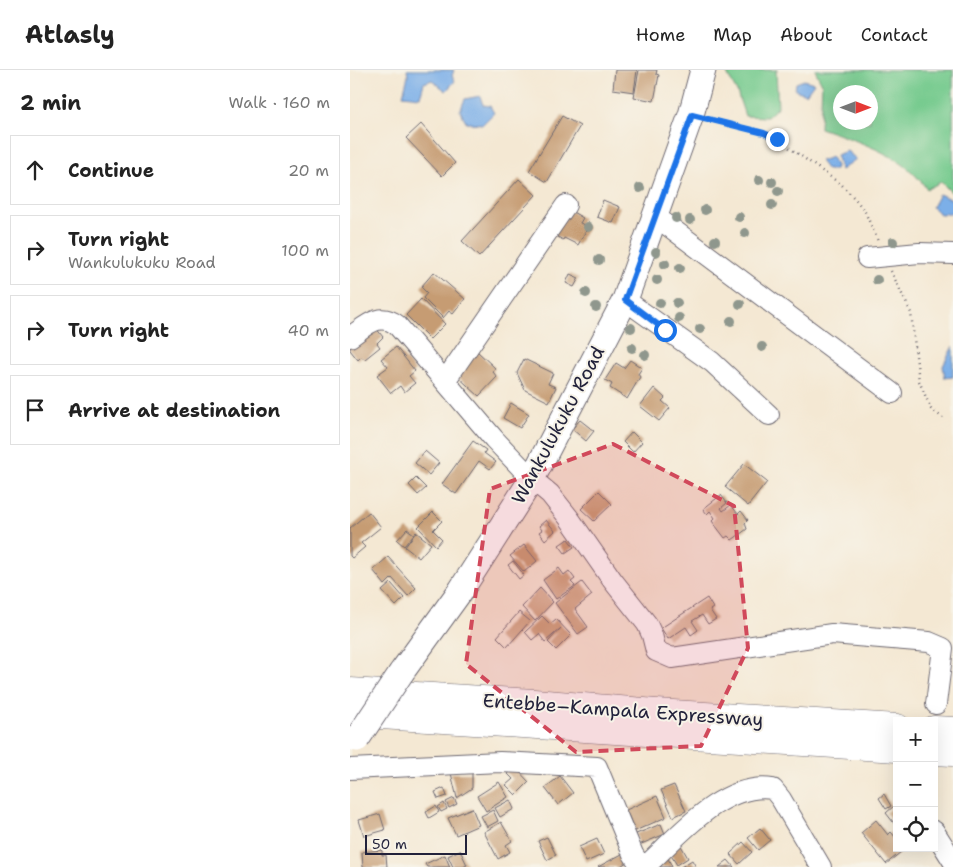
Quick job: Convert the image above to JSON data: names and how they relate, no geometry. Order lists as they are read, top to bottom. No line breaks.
{"streets":{"highway":["Entebbe–Kampala Expressway"],"main road":["Wankulukuku Road"]},"scale_bar":"50 m","north":"right","page":{"header":"Atlasly","nav":["Home","Map","About","Contact"],"heading":["2 min","Walk · 160 m"],"list":[["Continue","20 m"],["Turn right","Wankulukuku Road","100 m"],["Turn right","40 m"],"Arrive at destination"],"map_buttons":["+","−"],"scale":"50 m"}}
